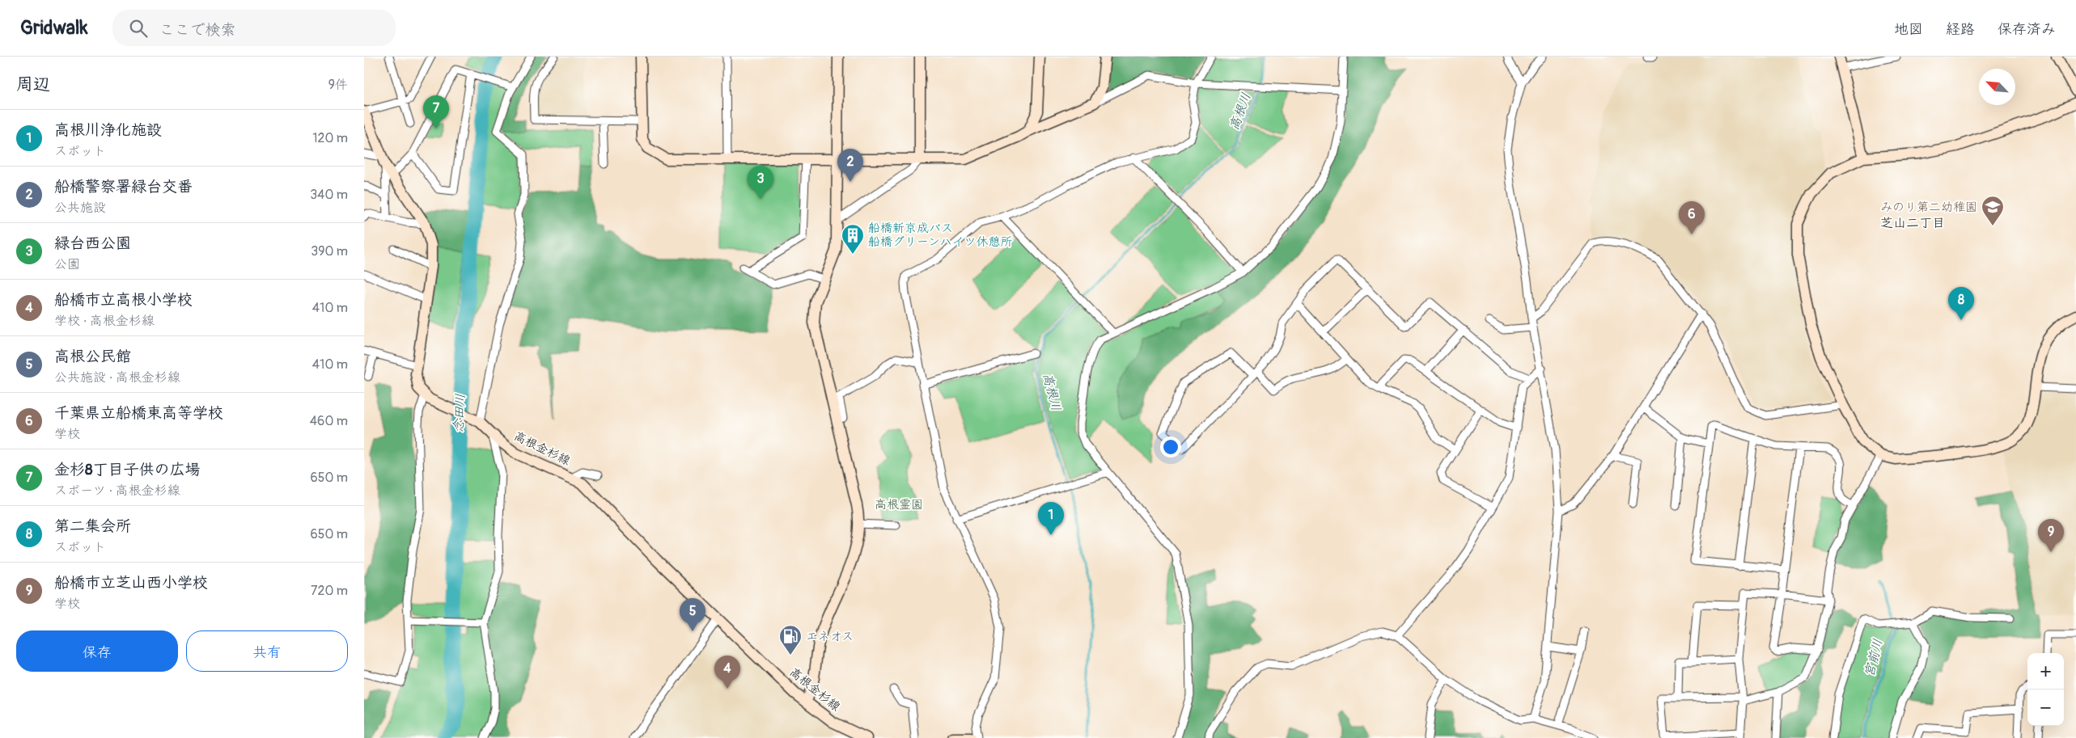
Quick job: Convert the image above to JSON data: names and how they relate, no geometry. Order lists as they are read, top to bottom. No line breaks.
{"streets":{"street":["高根金杉線"]},"districts":["芝山二丁目"],"water":["高根川","念田川","宮前川"],"parks":["高根霊園"],"places":{"school or university":["みのり第二幼稚園"],"building":["船橋新京成バス 船橋グリーンハイツ休憩所"],"fuel station":["エネオス"]},"north":"top left","page":{"header":"Gridwalk","search":"ここで検索","nav":["地図","経路","保存済み"],"heading":["周辺","9件"],"pins":["7","2","3","6","8","1","9","5","4"],"list":[{"mark":"1","name":"高根川浄化施設","note":"スポット","value":"120 m"},{"mark":"2","name":"船橋警察署緑台交番","note":"公共施設","value":"340 m"},{"mark":"3","name":"緑台西公園","note":"公園","value":"390 m"},{"mark":"4","name":"船橋市立高根小学校","note":"学校 · 高根金杉線","value":"410 m"},{"mark":"5","name":"高根公民館","note":"公共施設 · 高根金杉線","value":"410 m"},{"mark":"6","name":"千葉県立船橋東高等学校","note":"学校","value":"460 m"},{"mark":"7","name":"金杉8丁目子供の広場","note":"スポーツ · 高根金杉線","value":"650 m"},{"mark":"8","name":"第二集会所","note":"スポット","value":"650 m"},{"mark":"9","name":"船橋市立芝山西小学校","note":"学校","value":"720 m"}],"buttons":["保存","共有"],"map_buttons":["+","−"]}}
